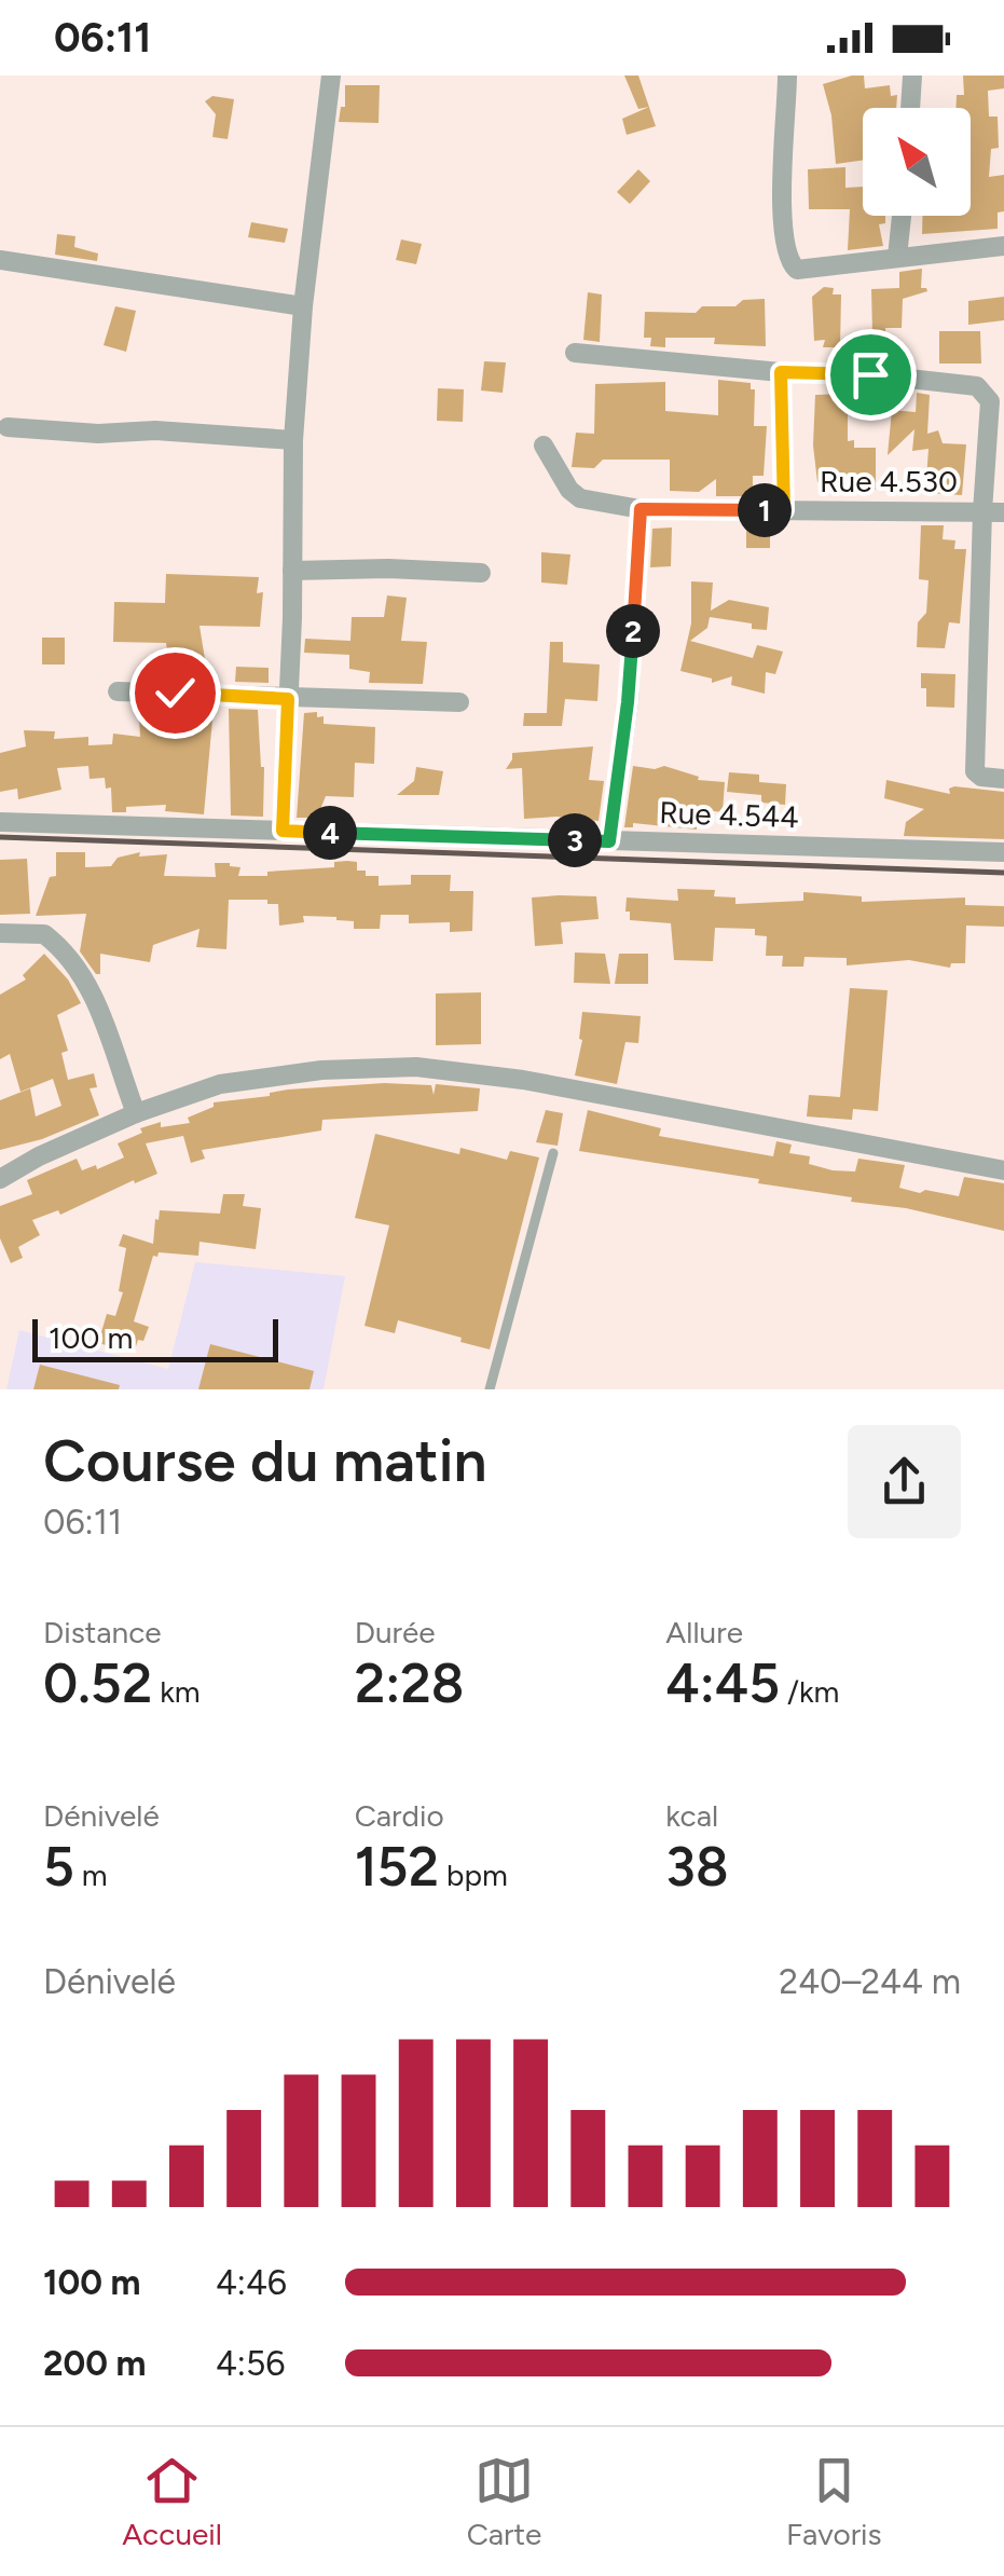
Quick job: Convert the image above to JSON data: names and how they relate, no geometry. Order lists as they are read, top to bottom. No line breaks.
{"streets":{"street":["Rue 4.530","Rue 4.544"]},"scale_bar":"100 m","north":"top left","page":{"status":"06:11","pins":["1","2","4","3"],"scale":"100 m","heading":["Course du matin","06:11"],"stats":[["Distance","0.52 km"],["Durée","2:28"],["Allure","4:45 /km"],["Dénivelé","5 m"],["Cardio","152 bpm"],["kcal","38"]],"chart":["Dénivelé","240–244 m"],"list":[{"name":"100 m","note":"4:46"},{"name":"200 m","note":"4:56"}],"tabs":["Accueil","Carte","Favoris"]}}
